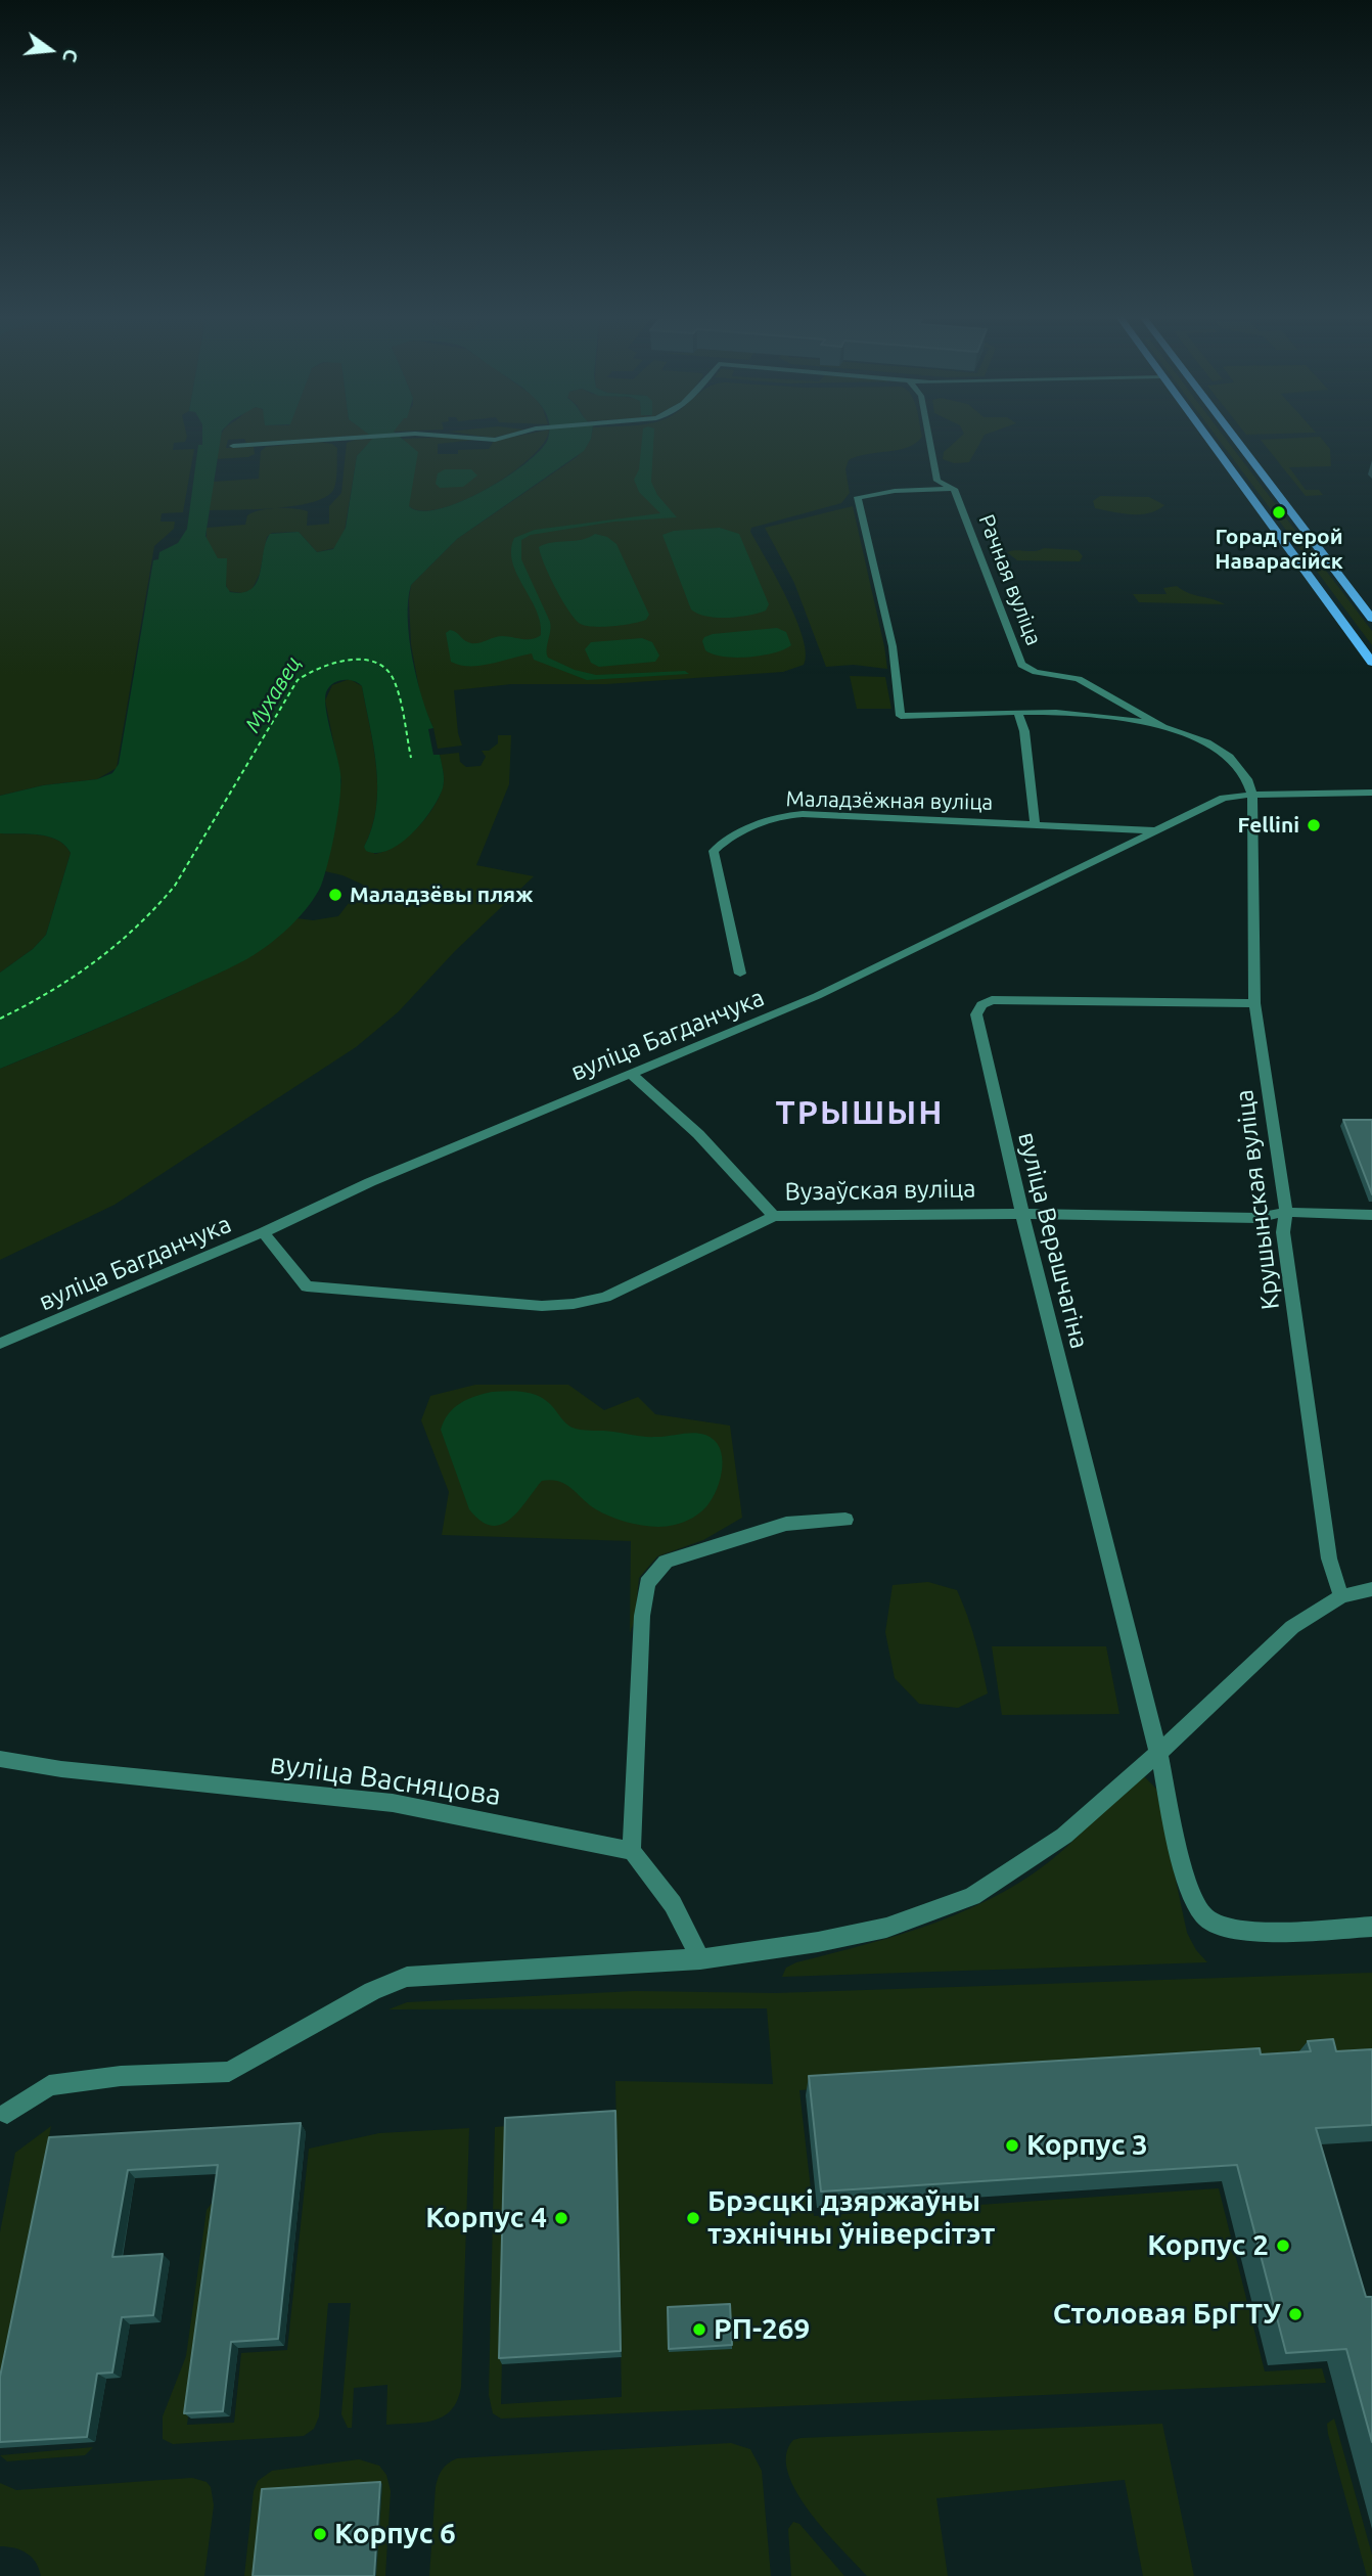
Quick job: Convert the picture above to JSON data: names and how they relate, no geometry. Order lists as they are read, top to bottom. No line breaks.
{"streets":{"street":["Рачная вуліца","Маладзёжная вуліца","вуліца Багданчука","Вузаўская вуліца","Крушынская вуліца","вуліца Верашчагіна","вуліца Васняцова"]},"crossings":[["Рачная вуліца","вуліца Багданчука"],["Рачная вуліца","Крушынская вуліца"],["Маладзёжная вуліца","вуліца Багданчука"],["вуліца Багданчука","Вузаўская вуліца"],["вуліца Багданчука","Крушынская вуліца"],["Вузаўская вуліца","Крушынская вуліца"],["Вузаўская вуліца","вуліца Верашчагіна"],["Крушынская вуліца","вуліца Верашчагіна"]],"districts":["ТРЫШЫН"],"water":["Мухавец"],"places":["Горад герой Наварасійск","Fellini","Маладзёвы пляж","Корпус 3","Корпус 4","Брэсцкі дзяржаўны тэхнічны ўніверсітэт","Корпус 2","Столовая БрГТУ","РП-269","Корпус 6"],"north":"right"}
